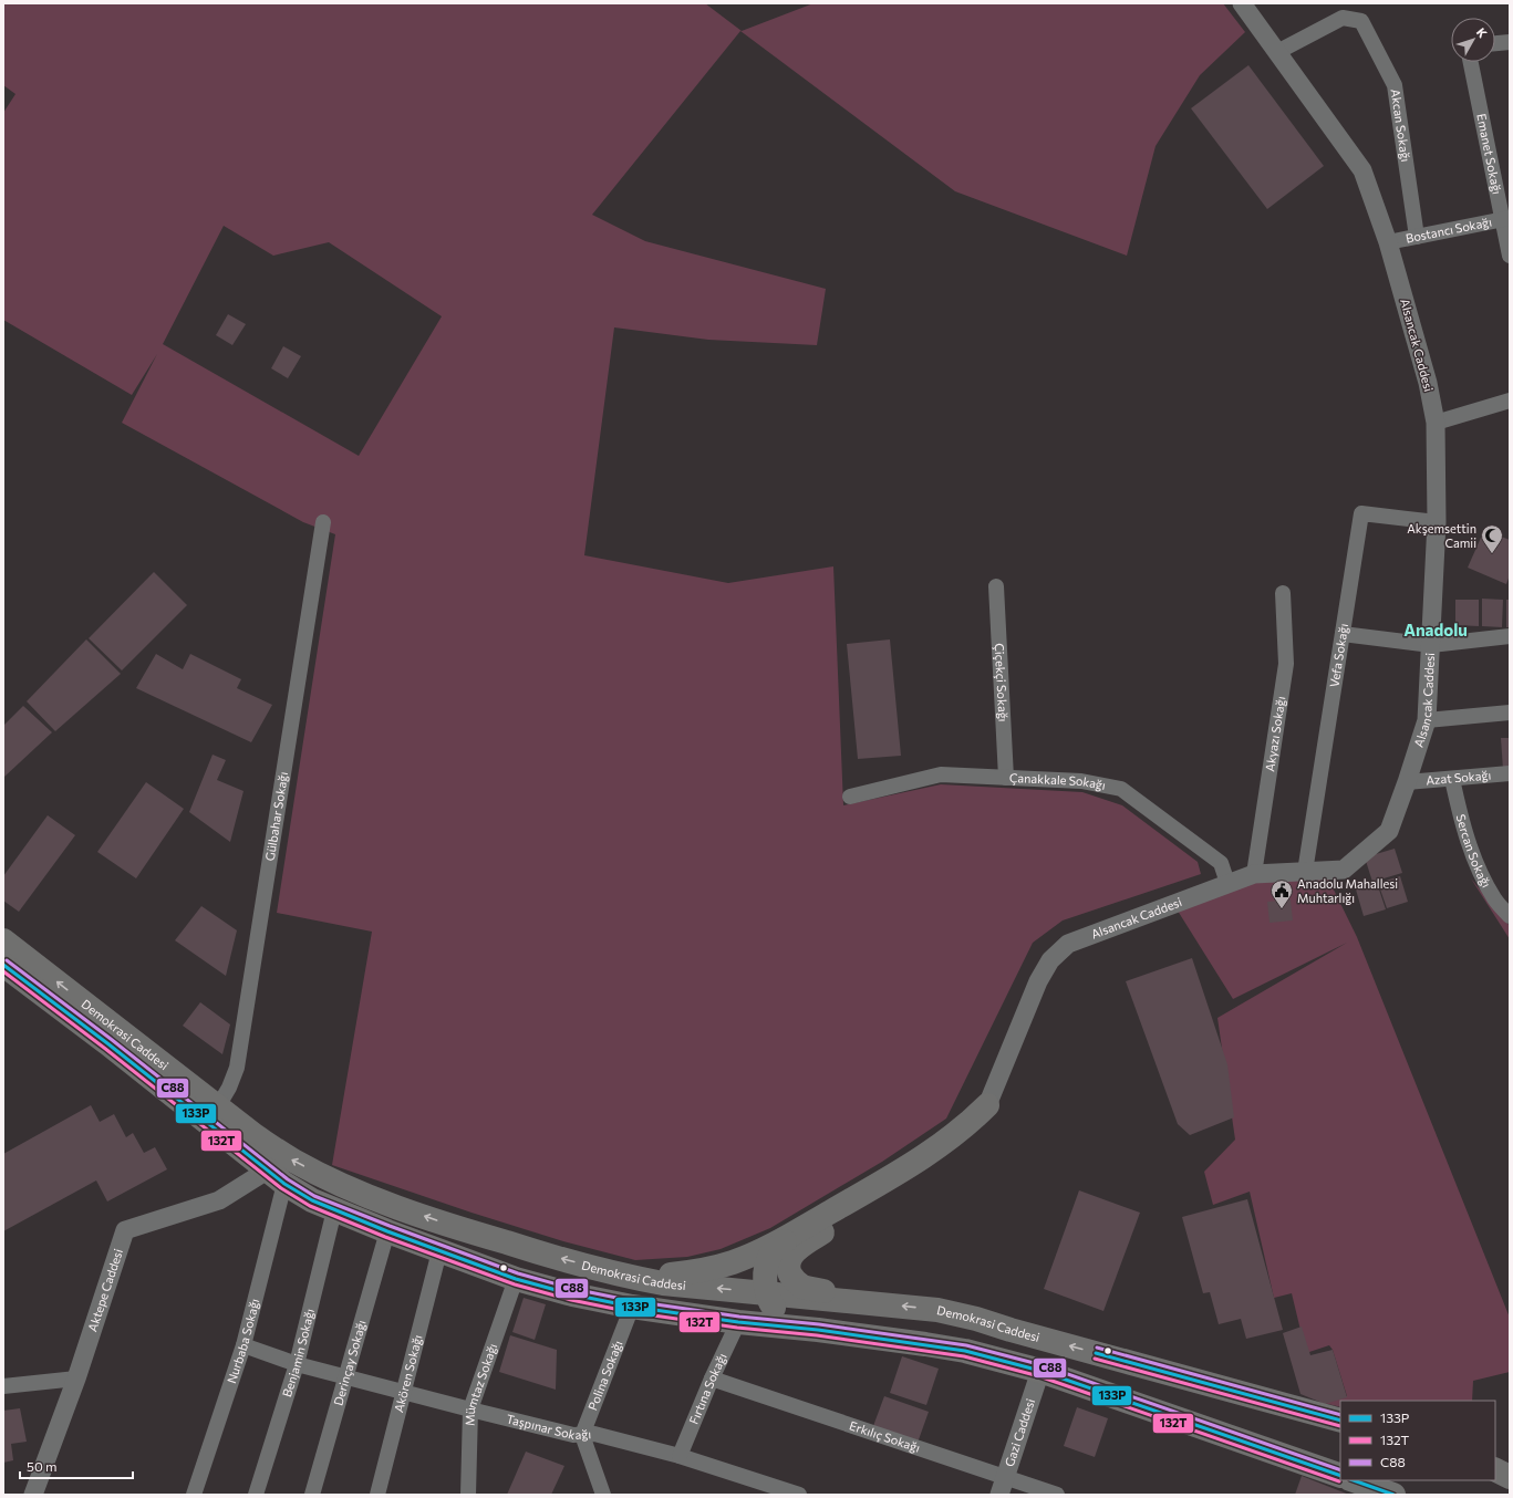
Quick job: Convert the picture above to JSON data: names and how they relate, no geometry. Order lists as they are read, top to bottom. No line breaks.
{"streets":{"main road":["Demokrasi Caddesi"],"street":["Akcan Sokağı","Emanet Sokağı","Bostancı Sokağı","Alsancak Caddesi","Vefa Sokağı","Çiçekçi Sokağı","Akyazı Sokağı","Azat Sokağı","Çanakkale Sokağı","Gülbahar Sokağı","Sercan Sokağı","Aktepe Caddesi","Nurbaba Sokağı","Benjamin Sokağı","Derinçay Sokağı","Akören Sokağı","Polina Sokağı","Mümtaz Sokağı","Fırtına Sokağı","Taşpınar Sokağı","Gazi Caddesi","Erkılıç Sokağı"]},"crossings":[["Akcan Sokağı","Bostancı Sokağı"],["Akcan Sokağı","Alsancak Caddesi"],["Emanet Sokağı","Bostancı Sokağı"],["Bostancı Sokağı","Alsancak Caddesi"],["Alsancak Caddesi","Vefa Sokağı"],["Alsancak Caddesi","Akyazı Sokağı"],["Alsancak Caddesi","Azat Sokağı"],["Alsancak Caddesi","Çanakkale Sokağı"],["Çiçekçi Sokağı","Çanakkale Sokağı"],["Azat Sokağı","Sercan Sokağı"],["Gülbahar Sokağı","Demokrasi Caddesi"],["Demokrasi Caddesi","Aktepe Caddesi"],["Demokrasi Caddesi","Nurbaba Sokağı"],["Demokrasi Caddesi","Benjamin Sokağı"],["Demokrasi Caddesi","Derinçay Sokağı"],["Demokrasi Caddesi","Akören Sokağı"],["Demokrasi Caddesi","Polina Sokağı"],["Demokrasi Caddesi","Mümtaz Sokağı"],["Demokrasi Caddesi","Fırtına Sokağı"],["Demokrasi Caddesi","Gazi Caddesi"],["Aktepe Caddesi","Nurbaba Sokağı"],["Nurbaba Sokağı","Taşpınar Sokağı"],["Benjamin Sokağı","Taşpınar Sokağı"],["Derinçay Sokağı","Taşpınar Sokağı"],["Akören Sokağı","Taşpınar Sokağı"],["Polina Sokağı","Taşpınar Sokağı"],["Mümtaz Sokağı","Taşpınar Sokağı"],["Fırtına Sokağı","Taşpınar Sokağı"],["Fırtına Sokağı","Erkılıç Sokağı"],["Gazi Caddesi","Erkılıç Sokağı"]],"districts":["Anadolu"],"places":{"mosque":["Akşemsettin Camii"],"public building":["Anadolu Mahallesi Muhtarlığı"]},"lines":["transit line C88","transit line 133P","transit line 132T"],"legend":["133P","132T","C88"],"scale_bar":"50 m","north":"top right"}
